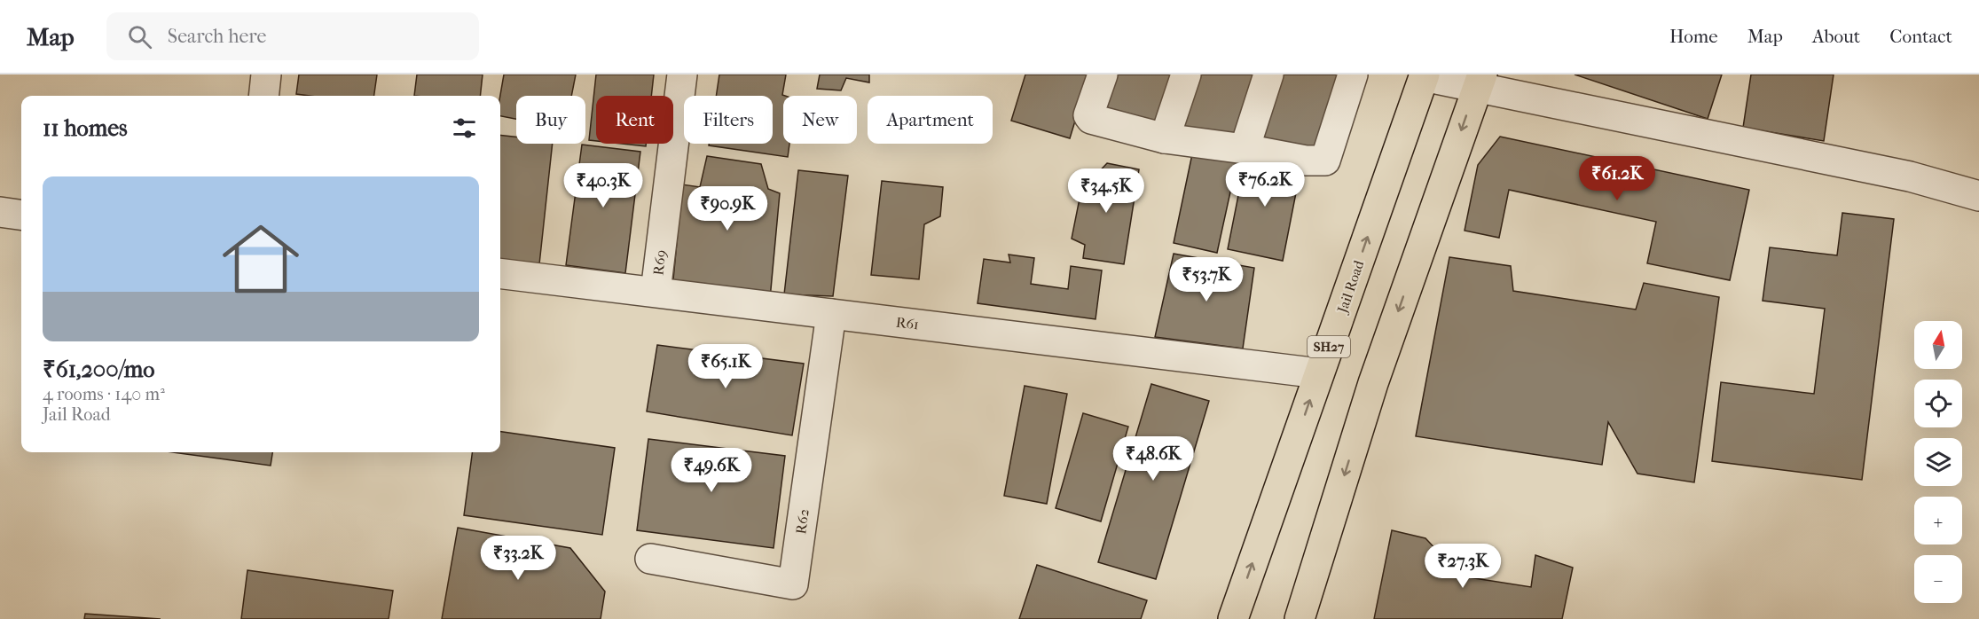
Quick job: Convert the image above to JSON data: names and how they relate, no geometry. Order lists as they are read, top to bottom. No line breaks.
{"streets":{"main road":["Jail Road","SH27"],"street":["R69","R61","R62"]},"crossings":[["R69","R61"],["Jail Road","R61"],["R61","R62"]],"north":"top","page":{"header":"Map","search":"Search here","nav":["Home","Map","About","Contact"],"chip":["Buy","Rent","Filters","New","Apartment"],"heading":"11 homes","price":["₹61.2K","₹76.2K","₹40.3K","₹34.5K","₹90.9K","₹53.7K","₹65.1K","₹48.6K","₹49.6K","₹33.2K","₹27.3K"],"list":[{"name":"₹61,200/mo","note":"4 rooms · 140 m² · Jail Road"}],"map_buttons":["+","−"]}}
